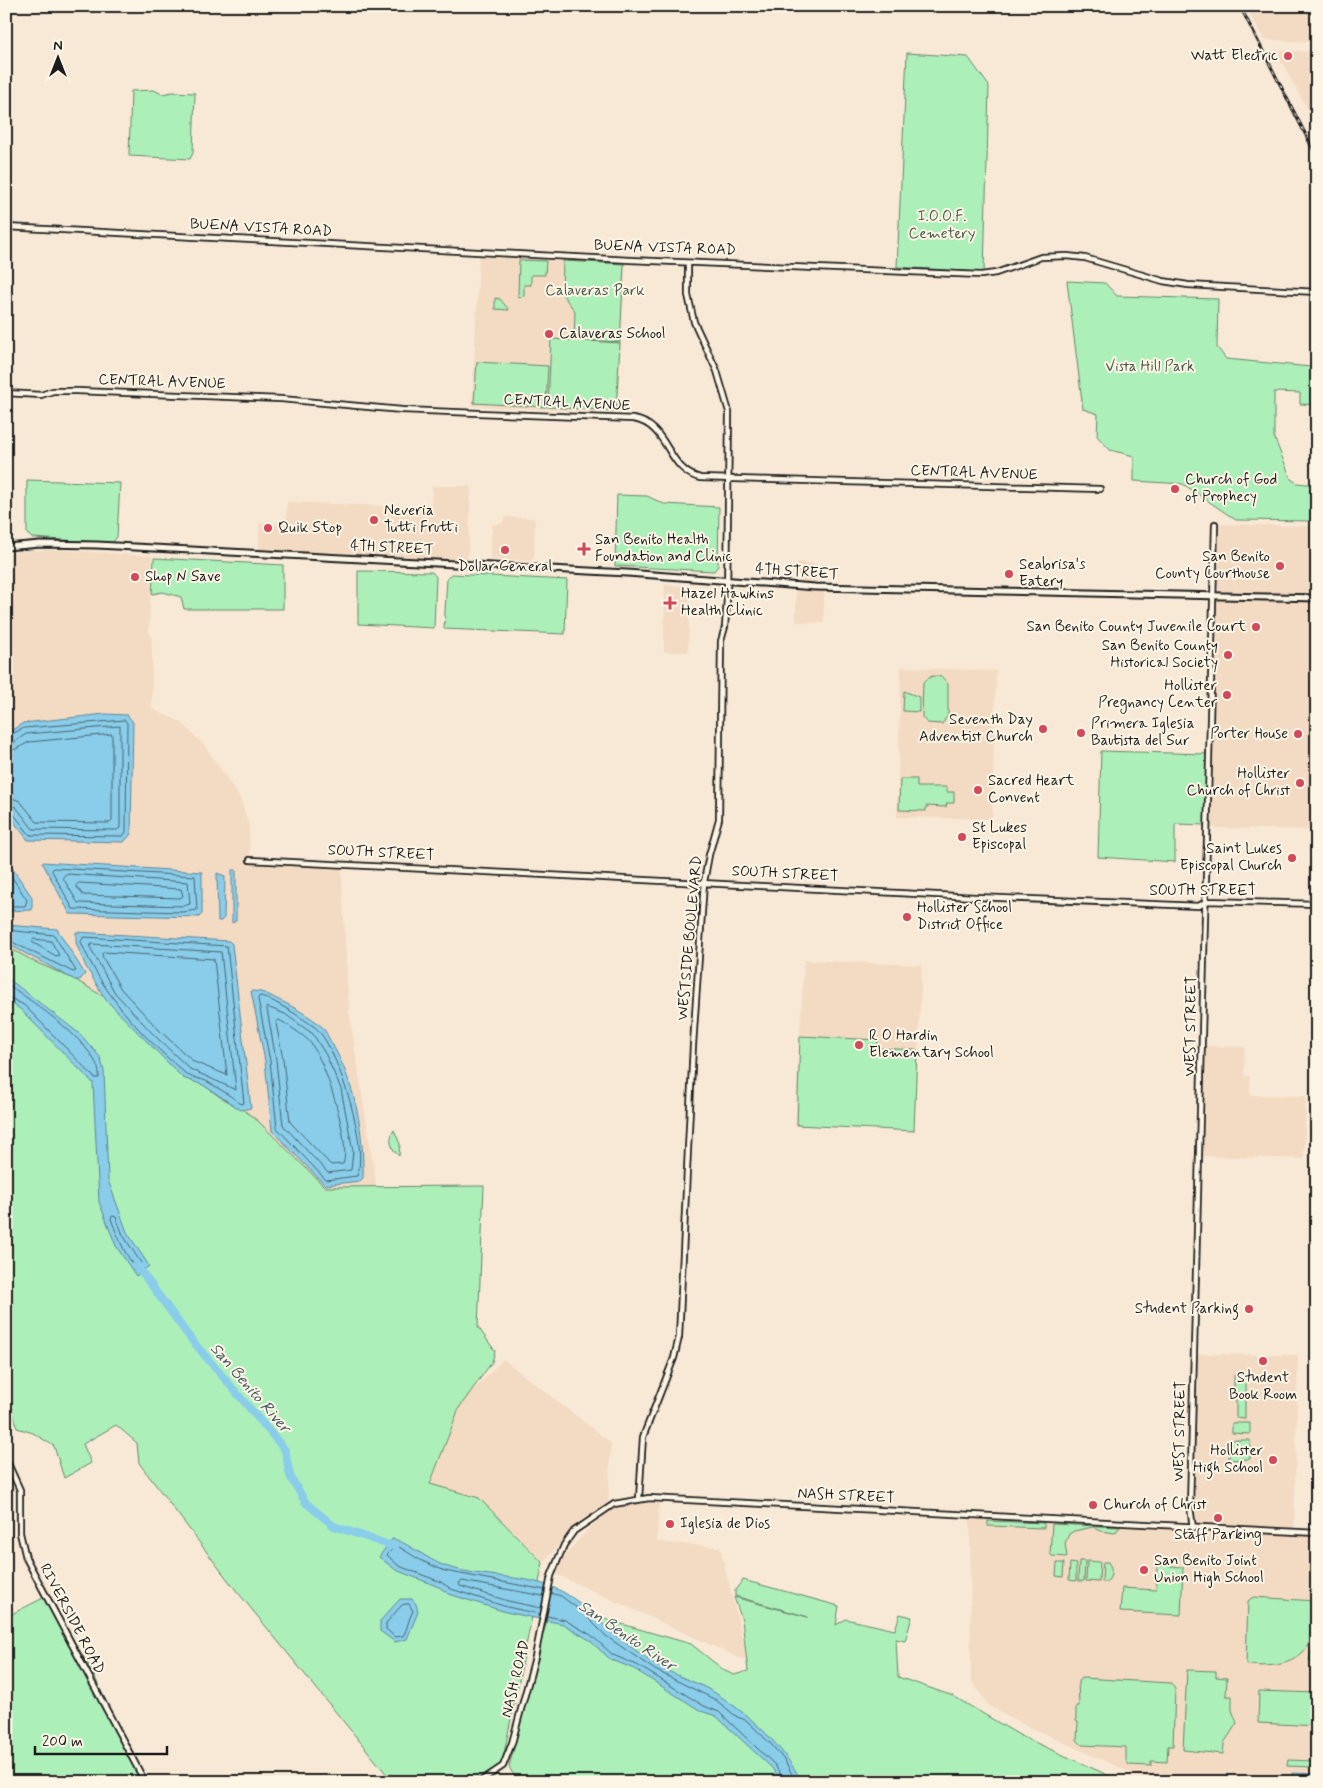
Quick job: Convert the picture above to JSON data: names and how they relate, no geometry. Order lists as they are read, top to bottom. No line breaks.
{"streets":{"main road":["4TH STREET"],"street":["BUENA VISTA ROAD","CENTRAL AVENUE","SOUTH STREET","WESTSIDE BOULEVARD","WEST STREET","NASH STREET","RIVERSIDE ROAD","NASH ROAD"]},"crossings":[["BUENA VISTA ROAD","WESTSIDE BOULEVARD"],["CENTRAL AVENUE","WESTSIDE BOULEVARD"],["4TH STREET","WESTSIDE BOULEVARD"],["4TH STREET","WEST STREET"],["SOUTH STREET","WESTSIDE BOULEVARD"],["SOUTH STREET","WEST STREET"],["WESTSIDE BOULEVARD","NASH STREET"],["WEST STREET","NASH STREET"],["NASH STREET","NASH ROAD"]],"water":["San Benito River"],"parks":["I.O.O.F. Cemetery","Calaveras Park","Vista Hill Park"],"places":{"other":["Watt Electric","Calaveras School","Church of God of Prophecy","Neveria Tutti Frutti","Quik Stop","Dollar General","San Benito County Courthouse","Seabrisa's Eatery","Shop N Save","San Benito County Juvenile Court","San Benito County Historical Society","Hollister Pregnancy Center","Seventh Day Adventist Church","Primera Iglesia Bautista del Sur","Porter House","Hollister Church of Christ","Sacred Heart Convent","St Lukes Episcopal","Saint Lukes Episcopal Church","Hollister School District Office","R O Hardin Elementary School","Student Parking","Student Book Room","Hollister High School","Church of Christ","Staff Parking","Iglesia de Dios","San Benito Joint Union High School"],"health":["San Benito Health Foundation and Clinic","Hazel Hawkins Health Clinic"]},"scale_bar":"200 m","north":"top"}
